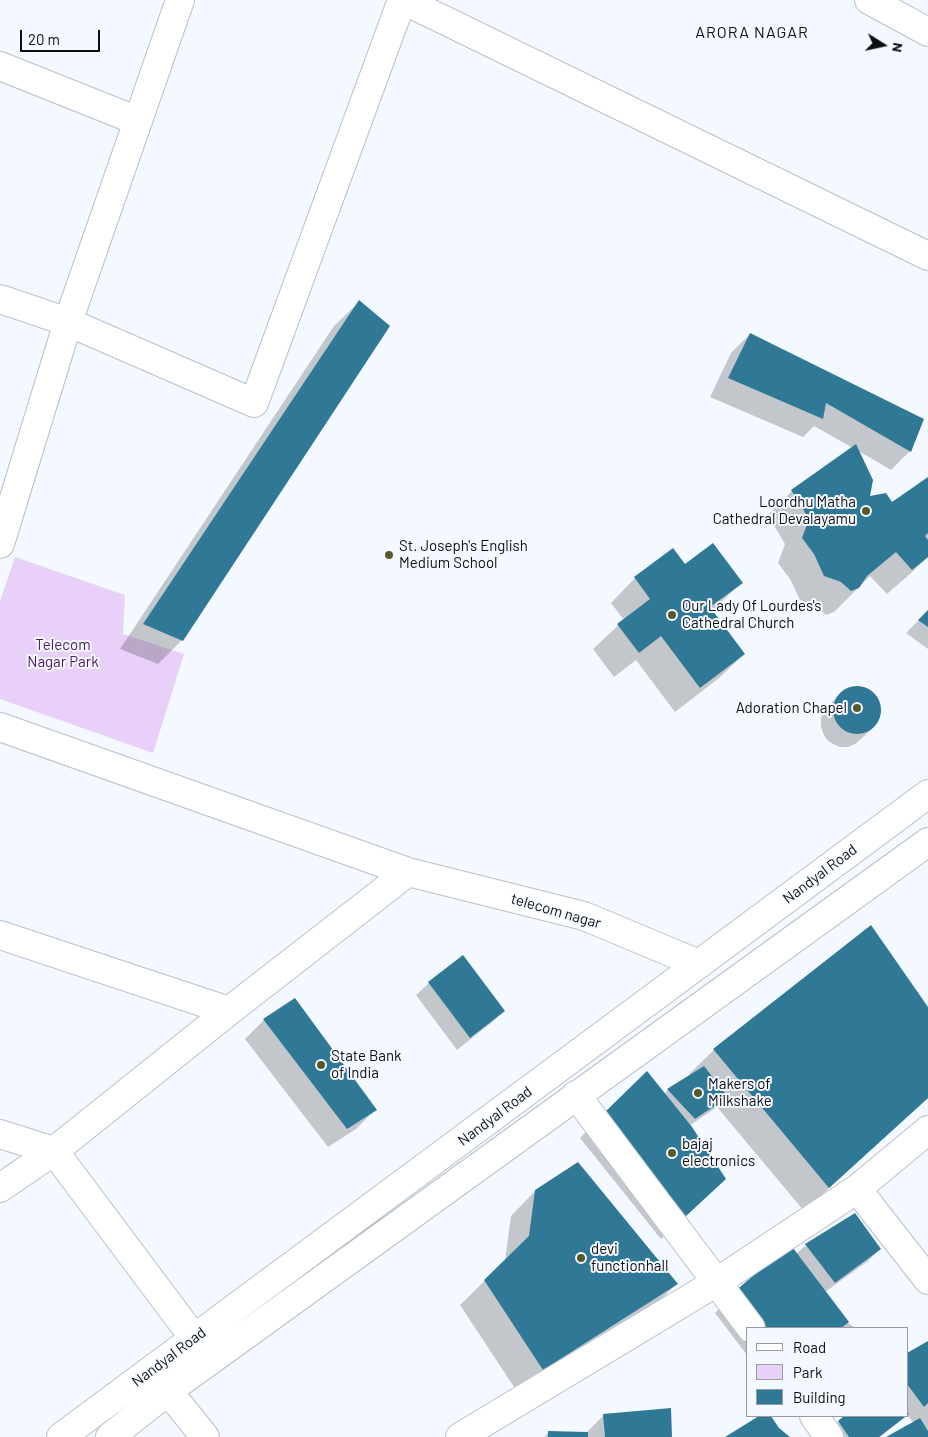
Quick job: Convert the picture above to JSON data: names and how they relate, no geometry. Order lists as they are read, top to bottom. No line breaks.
{"streets":{"street":["Nandyal Road","telecom nagar"]},"crossings":[["Nandyal Road","telecom nagar"]],"districts":["ARORA NAGAR"],"parks":["Telecom Nagar Park"],"places":["Loordhu Matha Cathedral Devalayamu","St. Joseph's English Medium School","Our Lady Of Lourdes's Cathedral Church","Adoration Chapel","State Bank of India","Makers of Milkshake","bajaj electronics","devi functionhall"],"legend":["Road","Park","Building"],"scale_bar":"20 m","north":"right"}
